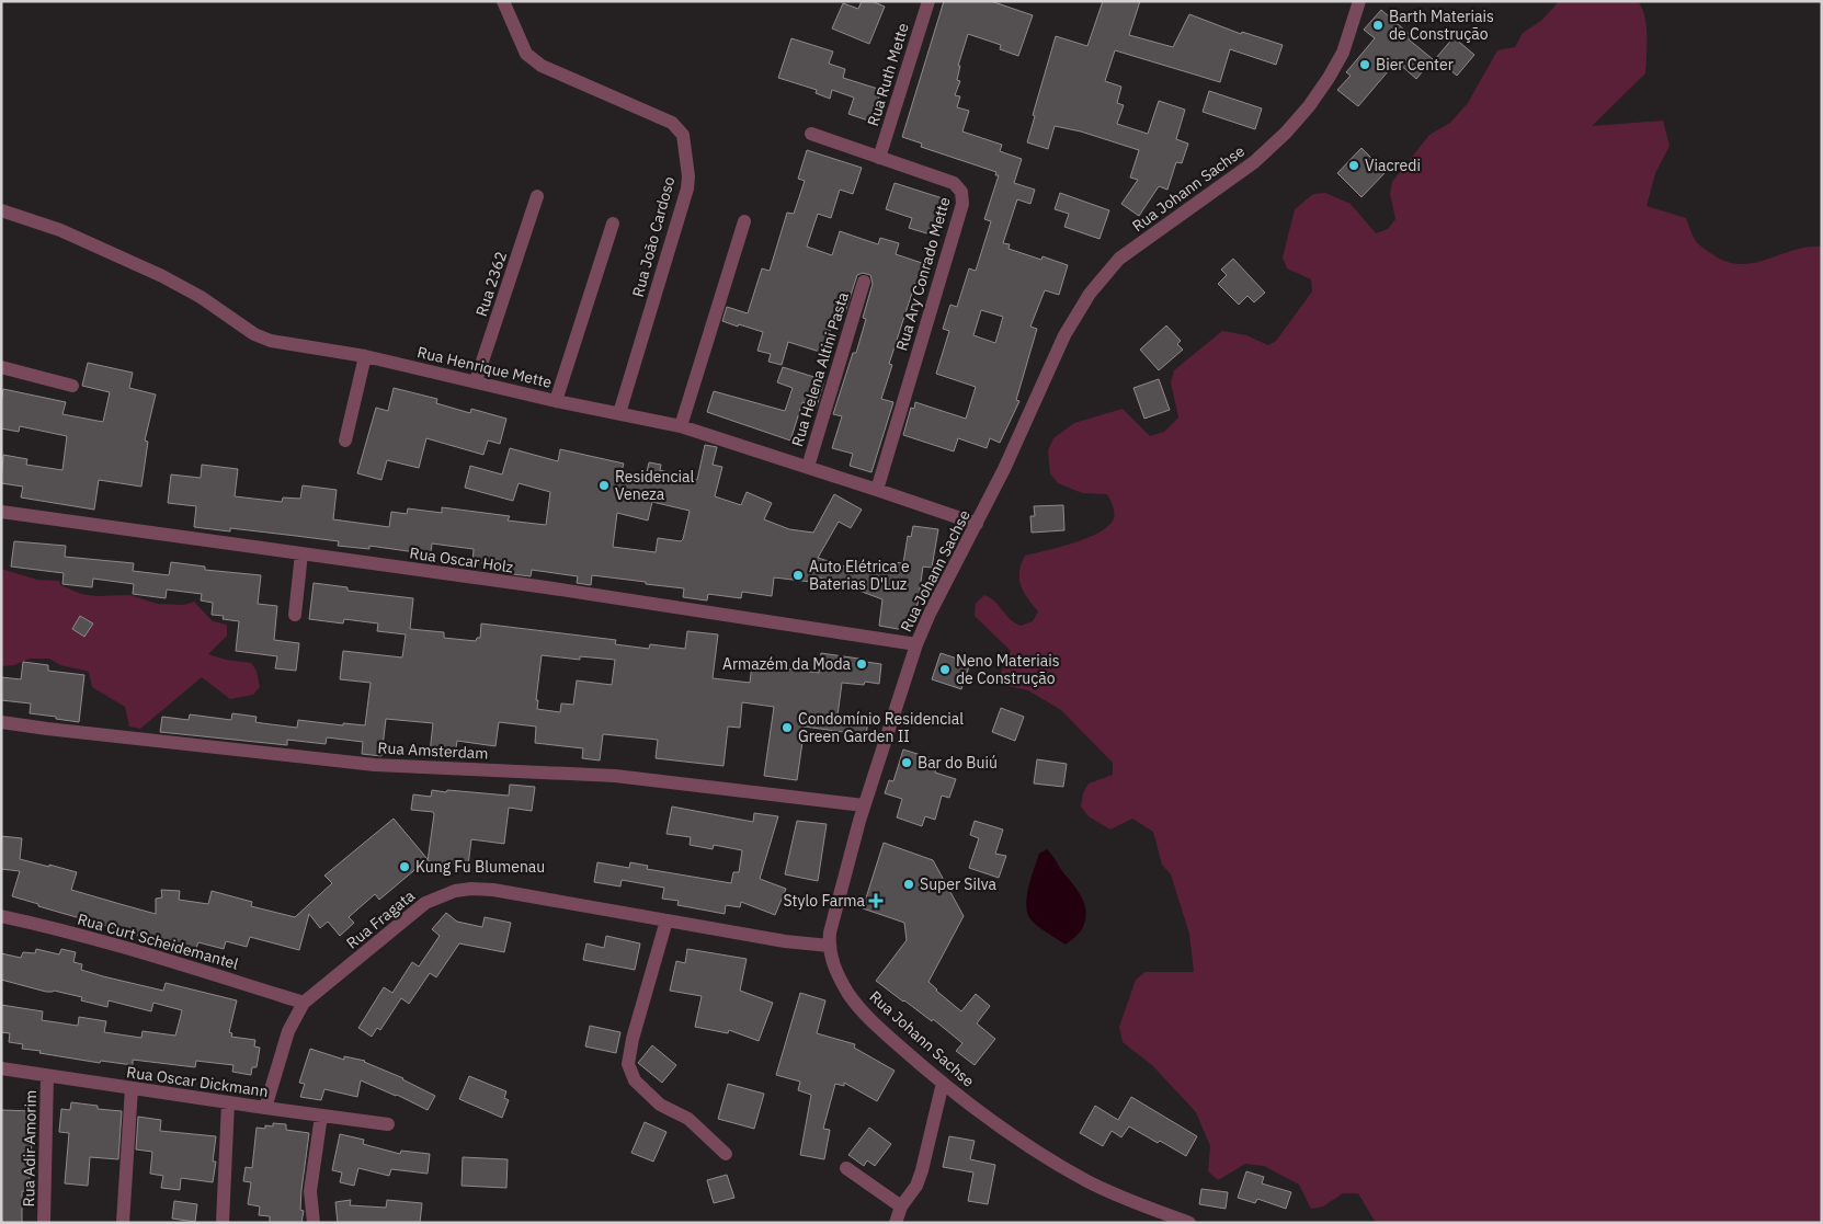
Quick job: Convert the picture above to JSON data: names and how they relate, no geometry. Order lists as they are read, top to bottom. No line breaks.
{"streets":{"street":["Rua Ruth Mette","Rua Johann Sachse","Rua João Cardoso","Rua Ary Conrado Mette","Rua 2362","Rua Henrique Mette","Rua Helena Altini Pasta","Rua Oscar Holz","Rua Amsterdam","Rua Fragata","Rua Curt Scheidemantel","Rua Oscar Dickmann","Rua Adir Amorim"]},"crossings":[["Rua Ruth Mette","Rua Ary Conrado Mette"],["Rua Johann Sachse","Rua Henrique Mette"],["Rua Johann Sachse","Rua Oscar Holz"],["Rua Johann Sachse","Rua Amsterdam"],["Rua Johann Sachse","Rua Fragata"],["Rua João Cardoso","Rua Henrique Mette"],["Rua Ary Conrado Mette","Rua Henrique Mette"],["Rua 2362","Rua Henrique Mette"],["Rua Henrique Mette","Rua Helena Altini Pasta"],["Rua Fragata","Rua Curt Scheidemantel"],["Rua Fragata","Rua Oscar Dickmann"],["Rua Oscar Dickmann","Rua Adir Amorim"]],"places":{"other":["Barth Materiais de Construção","Bier Center","Viacredi","Residencial Veneza","Auto Elétrica e Baterias D'Luz","Armazém da Moda","Neno Materiais de Construção","Condomínio Residencial Green Garden II","Bar do Buiú","Kung Fu Blumenau","Super Silva"],"health":["Stylo Farma"]}}
